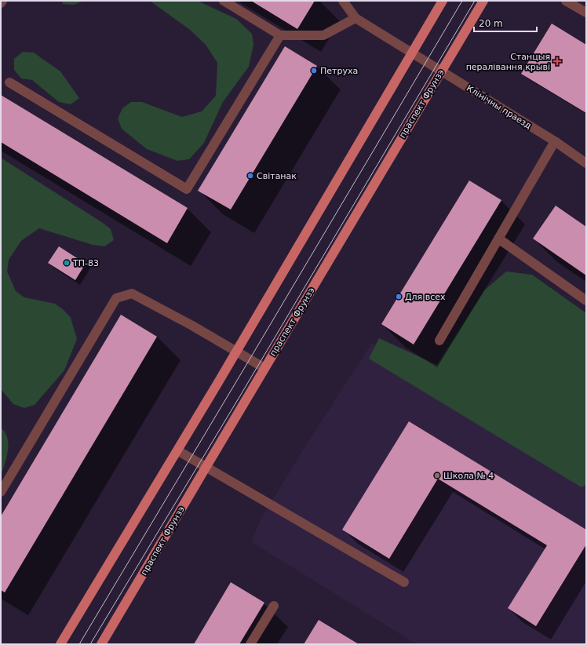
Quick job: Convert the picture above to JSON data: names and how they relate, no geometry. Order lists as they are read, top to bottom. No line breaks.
{"streets":{"main road":["праспект Фрунзэ"],"street":["Клінічны праезд"]},"crossings":[["праспект Фрунзэ","Клінічны праезд"]],"places":{"health":["Станцыя пералівання крыві"],"other":["Петруха","Світанак","ТП-83","Для всех","Школа № 4"]},"scale_bar":"20 m"}
